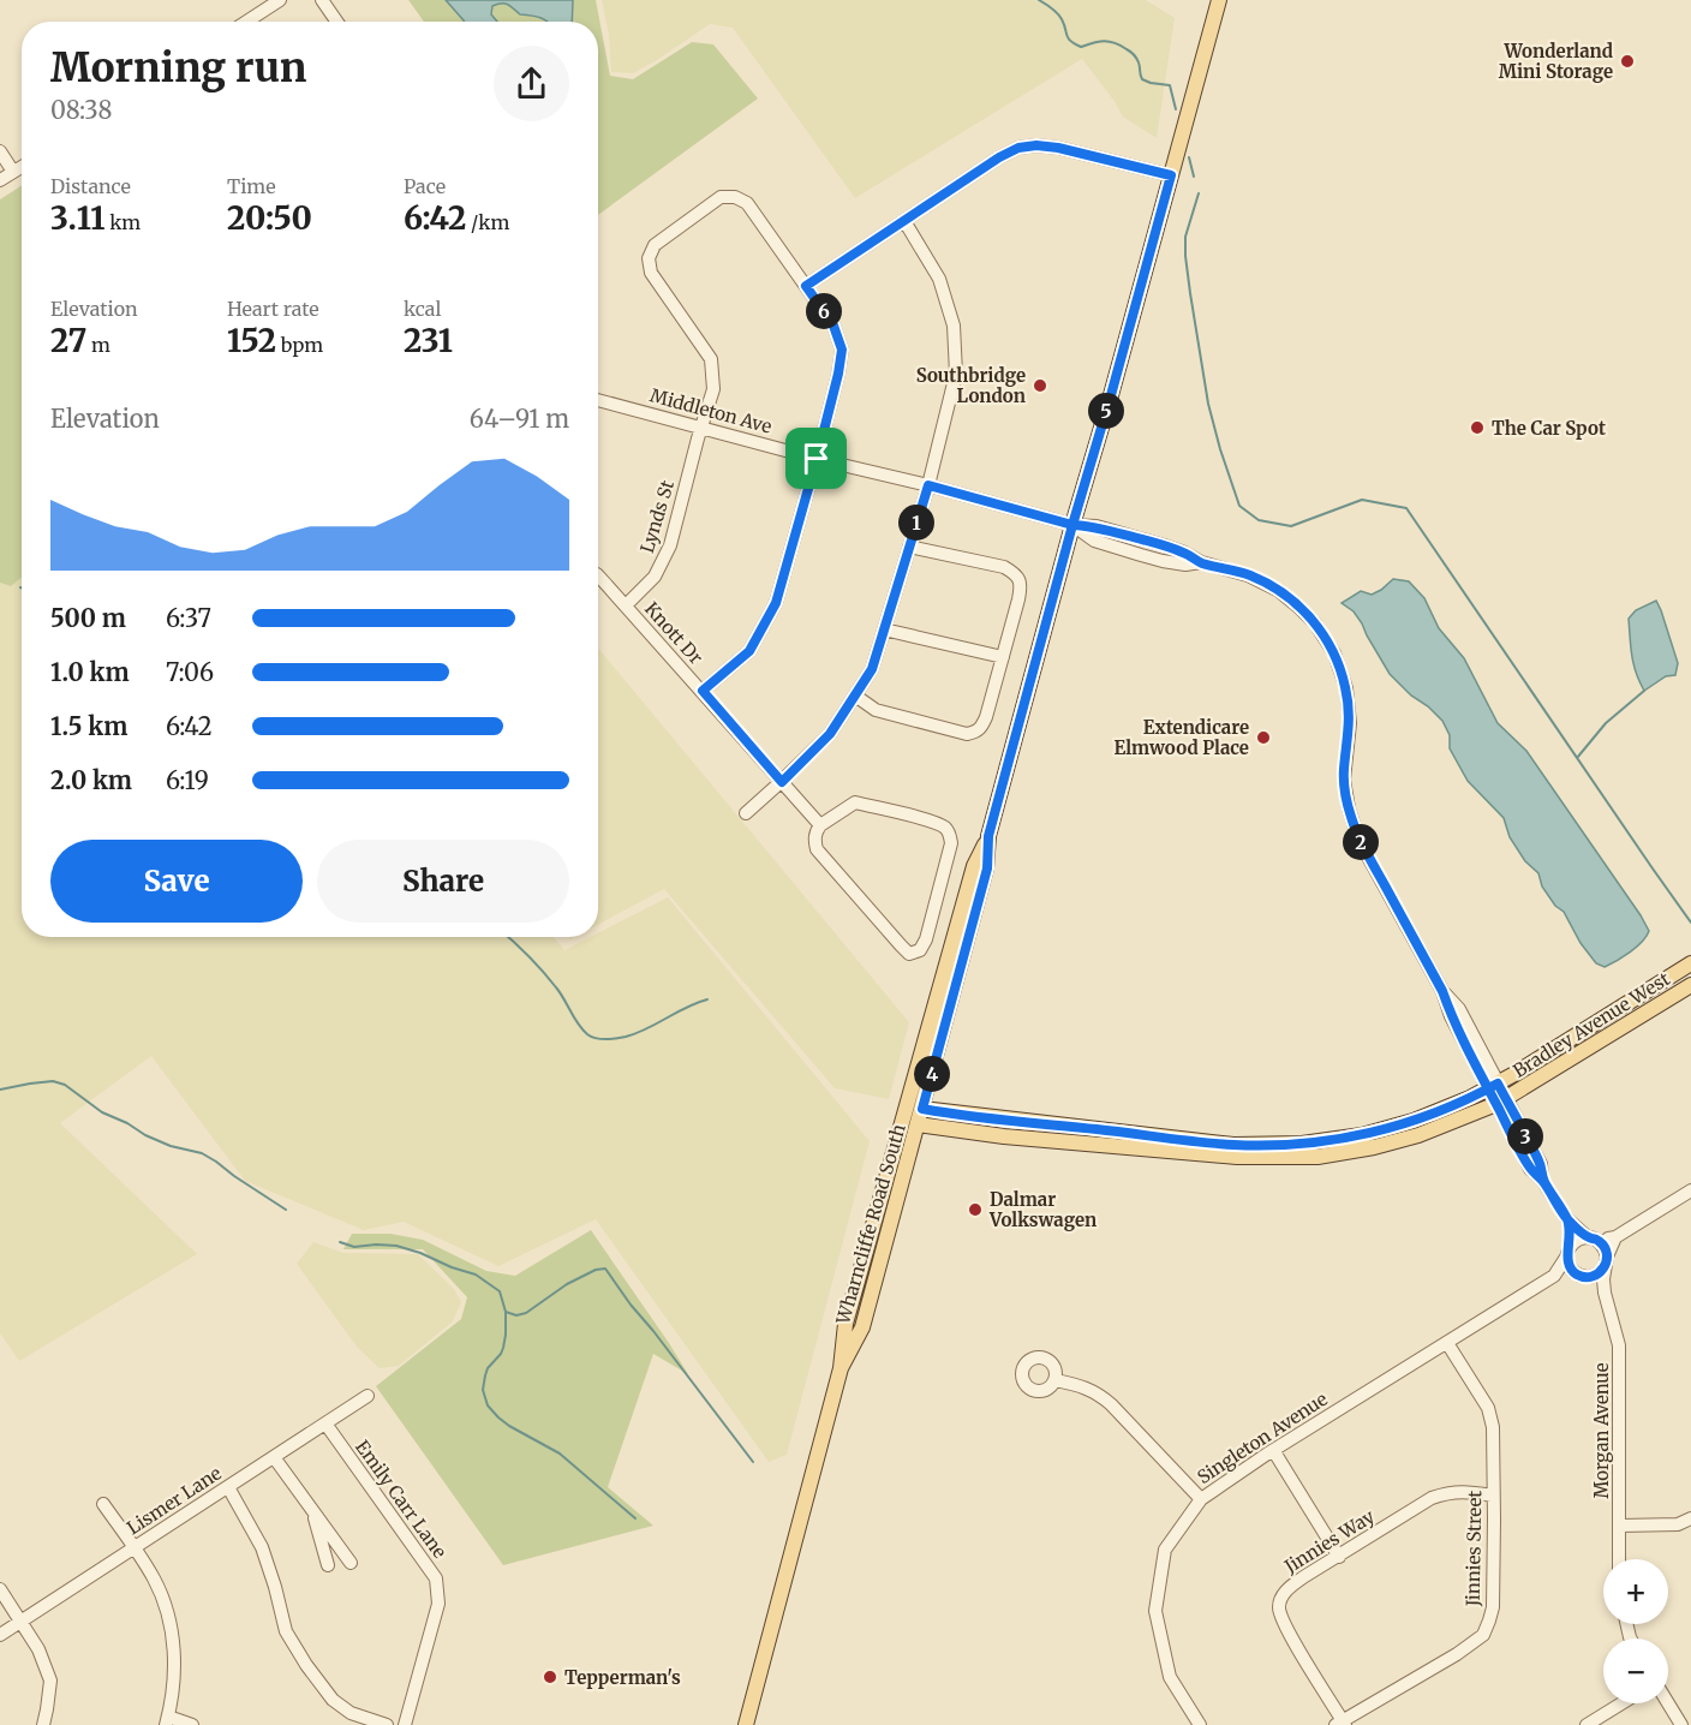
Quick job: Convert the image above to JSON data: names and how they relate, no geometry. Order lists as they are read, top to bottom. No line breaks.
{"streets":{"main road":["Bradley Avenue West","Wharncliffe Road South"],"street":["Middleton Ave","Lynds St","Knott Dr","Morgan Avenue","Singleton Avenue","Emily Carr Lane","Lismer Lane","Jinnies Way","Jinnies Street"]},"crossings":[["Middleton Ave","Lynds St"],["Middleton Ave","Wharncliffe Road South"],["Lynds St","Knott Dr"],["Bradley Avenue West","Wharncliffe Road South"],["Morgan Avenue","Singleton Avenue"],["Singleton Avenue","Jinnies Street"],["Emily Carr Lane","Lismer Lane"],["Jinnies Way","Jinnies Street"]],"places":["Wonderland Mini Storage","Southbridge London","The Car Spot","Extendicare Elmwood Place","Dalmar Volkswagen","Tepperman's"],"page":{"heading":["Morning run","08:38"],"stats":[["Distance","3.11 km"],["Time","20:50"],["Pace","6:42 /km"],["Elevation","27 m"],["Heart rate","152 bpm"],["kcal","231"]],"pins":["6","5","1","2","4","3"],"chart":["Elevation","64–91 m"],"list":[{"name":"500 m","note":"6:37"},{"name":"1.0 km","note":"7:06"},{"name":"1.5 km","note":"6:42"},{"name":"2.0 km","note":"6:19"}],"buttons":["Save","Share"],"map_buttons":["+","−"]}}
